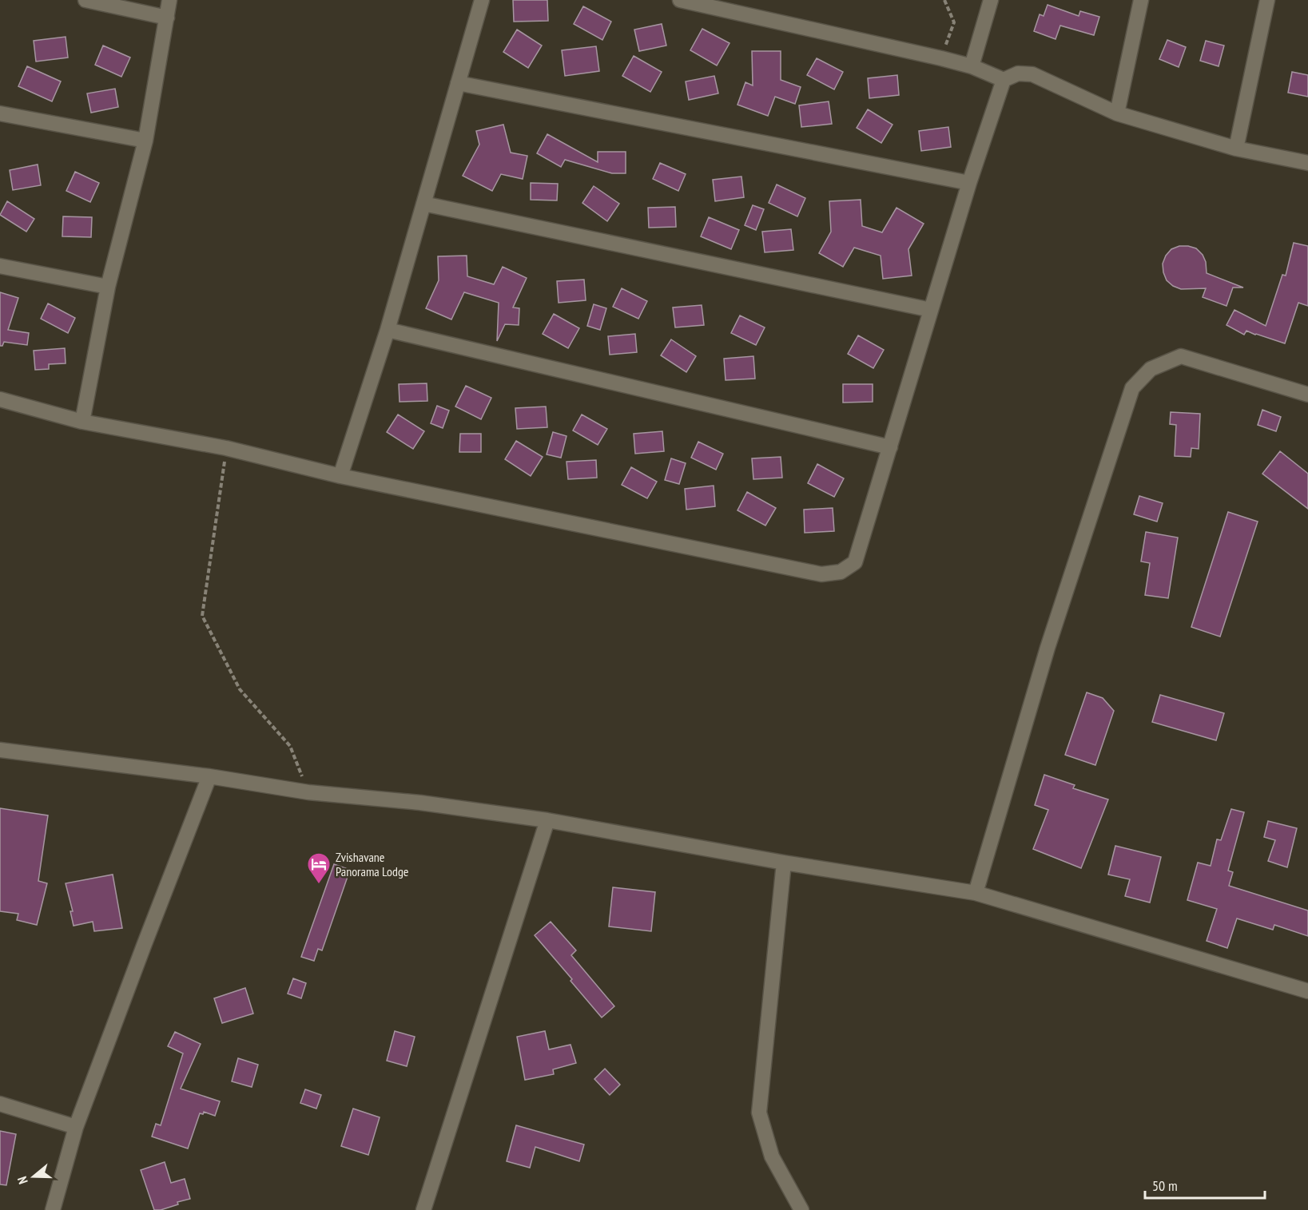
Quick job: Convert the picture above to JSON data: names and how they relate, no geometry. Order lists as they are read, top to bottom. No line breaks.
{"places":{"hotel":["Zvishavane Panorama Lodge"]},"scale_bar":"50 m","north":"left"}
